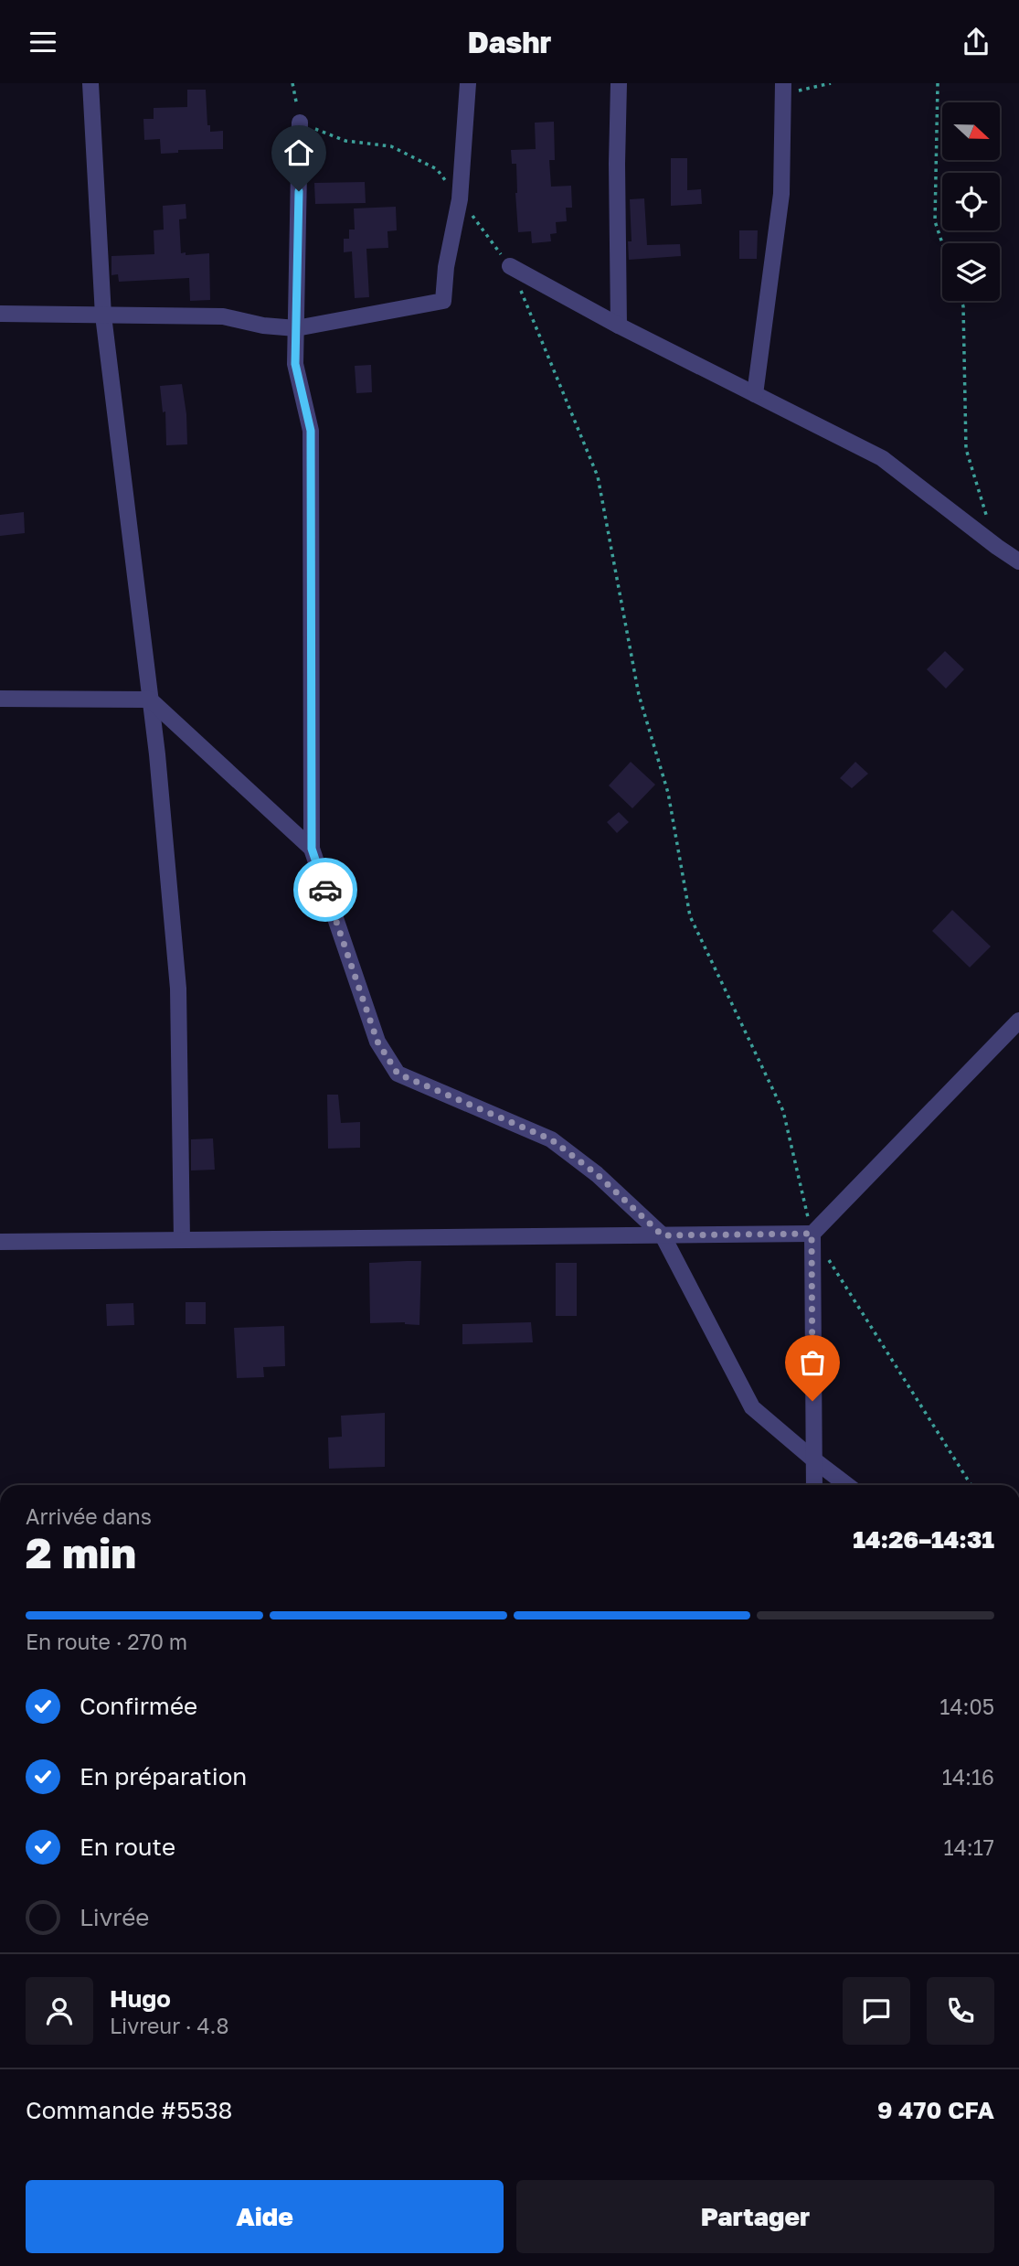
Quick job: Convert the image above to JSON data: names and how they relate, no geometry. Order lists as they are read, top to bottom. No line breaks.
{"north":"right","page":{"header":"Dashr","heading":["2 min","Arrivée dans","14:26–14:31"],"panel":["Hugo","Livreur · 4.8","Commande #5538","9 470 CFA"],"bar":"En route · 270 m","list":[["Confirmée","14:05"],["En préparation","14:16"],["En route","14:17"],"Livrée"],"buttons":["Aide","Partager"]}}
